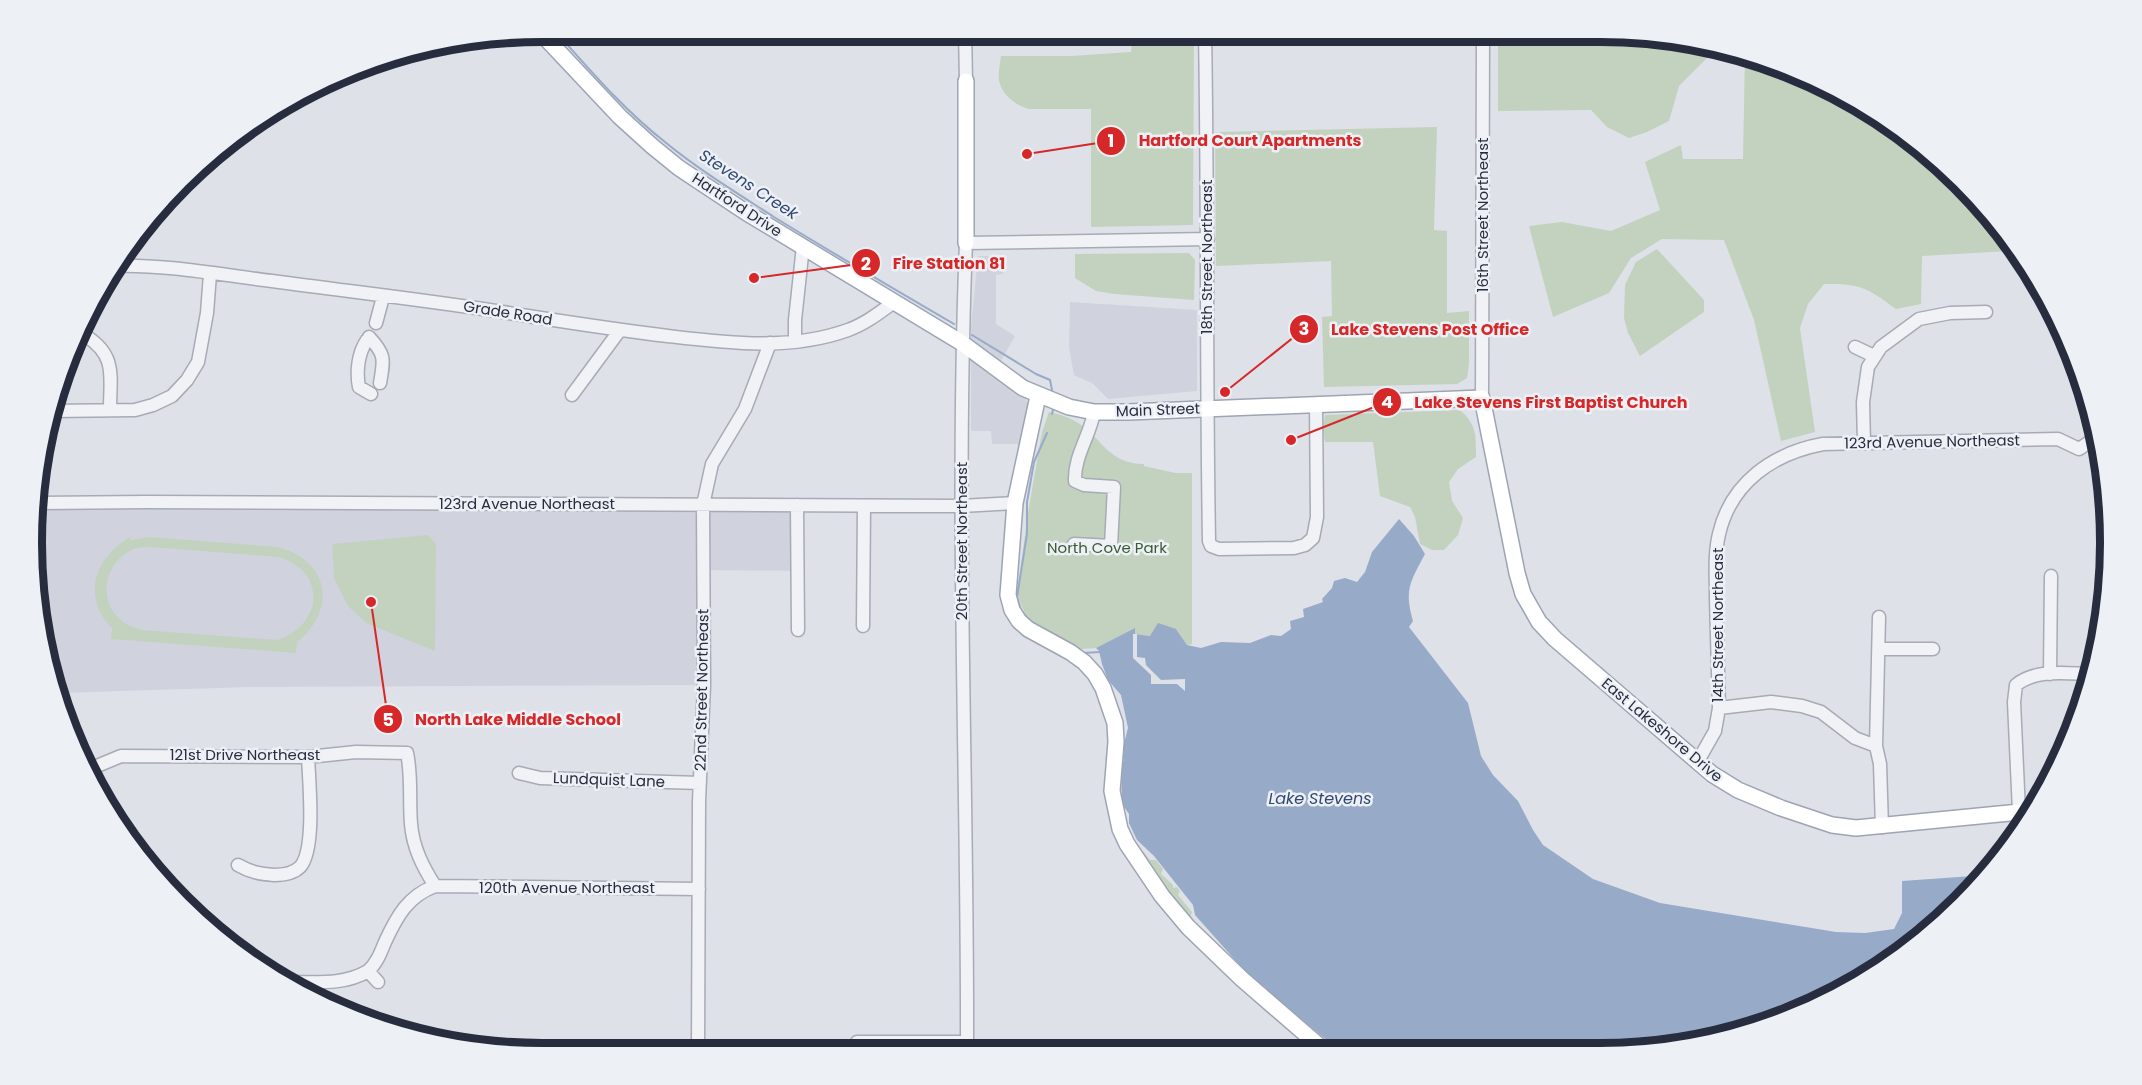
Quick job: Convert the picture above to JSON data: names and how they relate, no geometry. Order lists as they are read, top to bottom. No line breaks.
{"streets":{"main road":["Hartford Drive","Main Street","20th Street Northeast","East Lakeshore Drive"],"street":["16th Street Northeast","18th Street Northeast","Grade Road","123rd Avenue Northeast","14th Street Northeast","22nd Street Northeast","121st Drive Northeast","Lundquist Lane","120th Avenue Northeast"]},"crossings":[["Hartford Drive","Grade Road"],["Hartford Drive","Main Street"],["Hartford Drive","20th Street Northeast"],["16th Street Northeast","Main Street"],["16th Street Northeast","East Lakeshore Drive"],["18th Street Northeast","Main Street"],["Grade Road","22nd Street Northeast"],["Main Street","20th Street Northeast"],["Main Street","East Lakeshore Drive"],["123rd Avenue Northeast","20th Street Northeast"],["123rd Avenue Northeast","14th Street Northeast"],["123rd Avenue Northeast","22nd Street Northeast"],["14th Street Northeast","East Lakeshore Drive"],["22nd Street Northeast","Lundquist Lane"],["22nd Street Northeast","120th Avenue Northeast"],["121st Drive Northeast","120th Avenue Northeast"]],"water":["Stevens Creek","Lake Stevens"],"parks":["North Cove Park"],"places":["Hartford Court Apartments","Fire Station 81","Lake Stevens Post Office","Lake Stevens First Baptist Church","North Lake Middle School"]}
